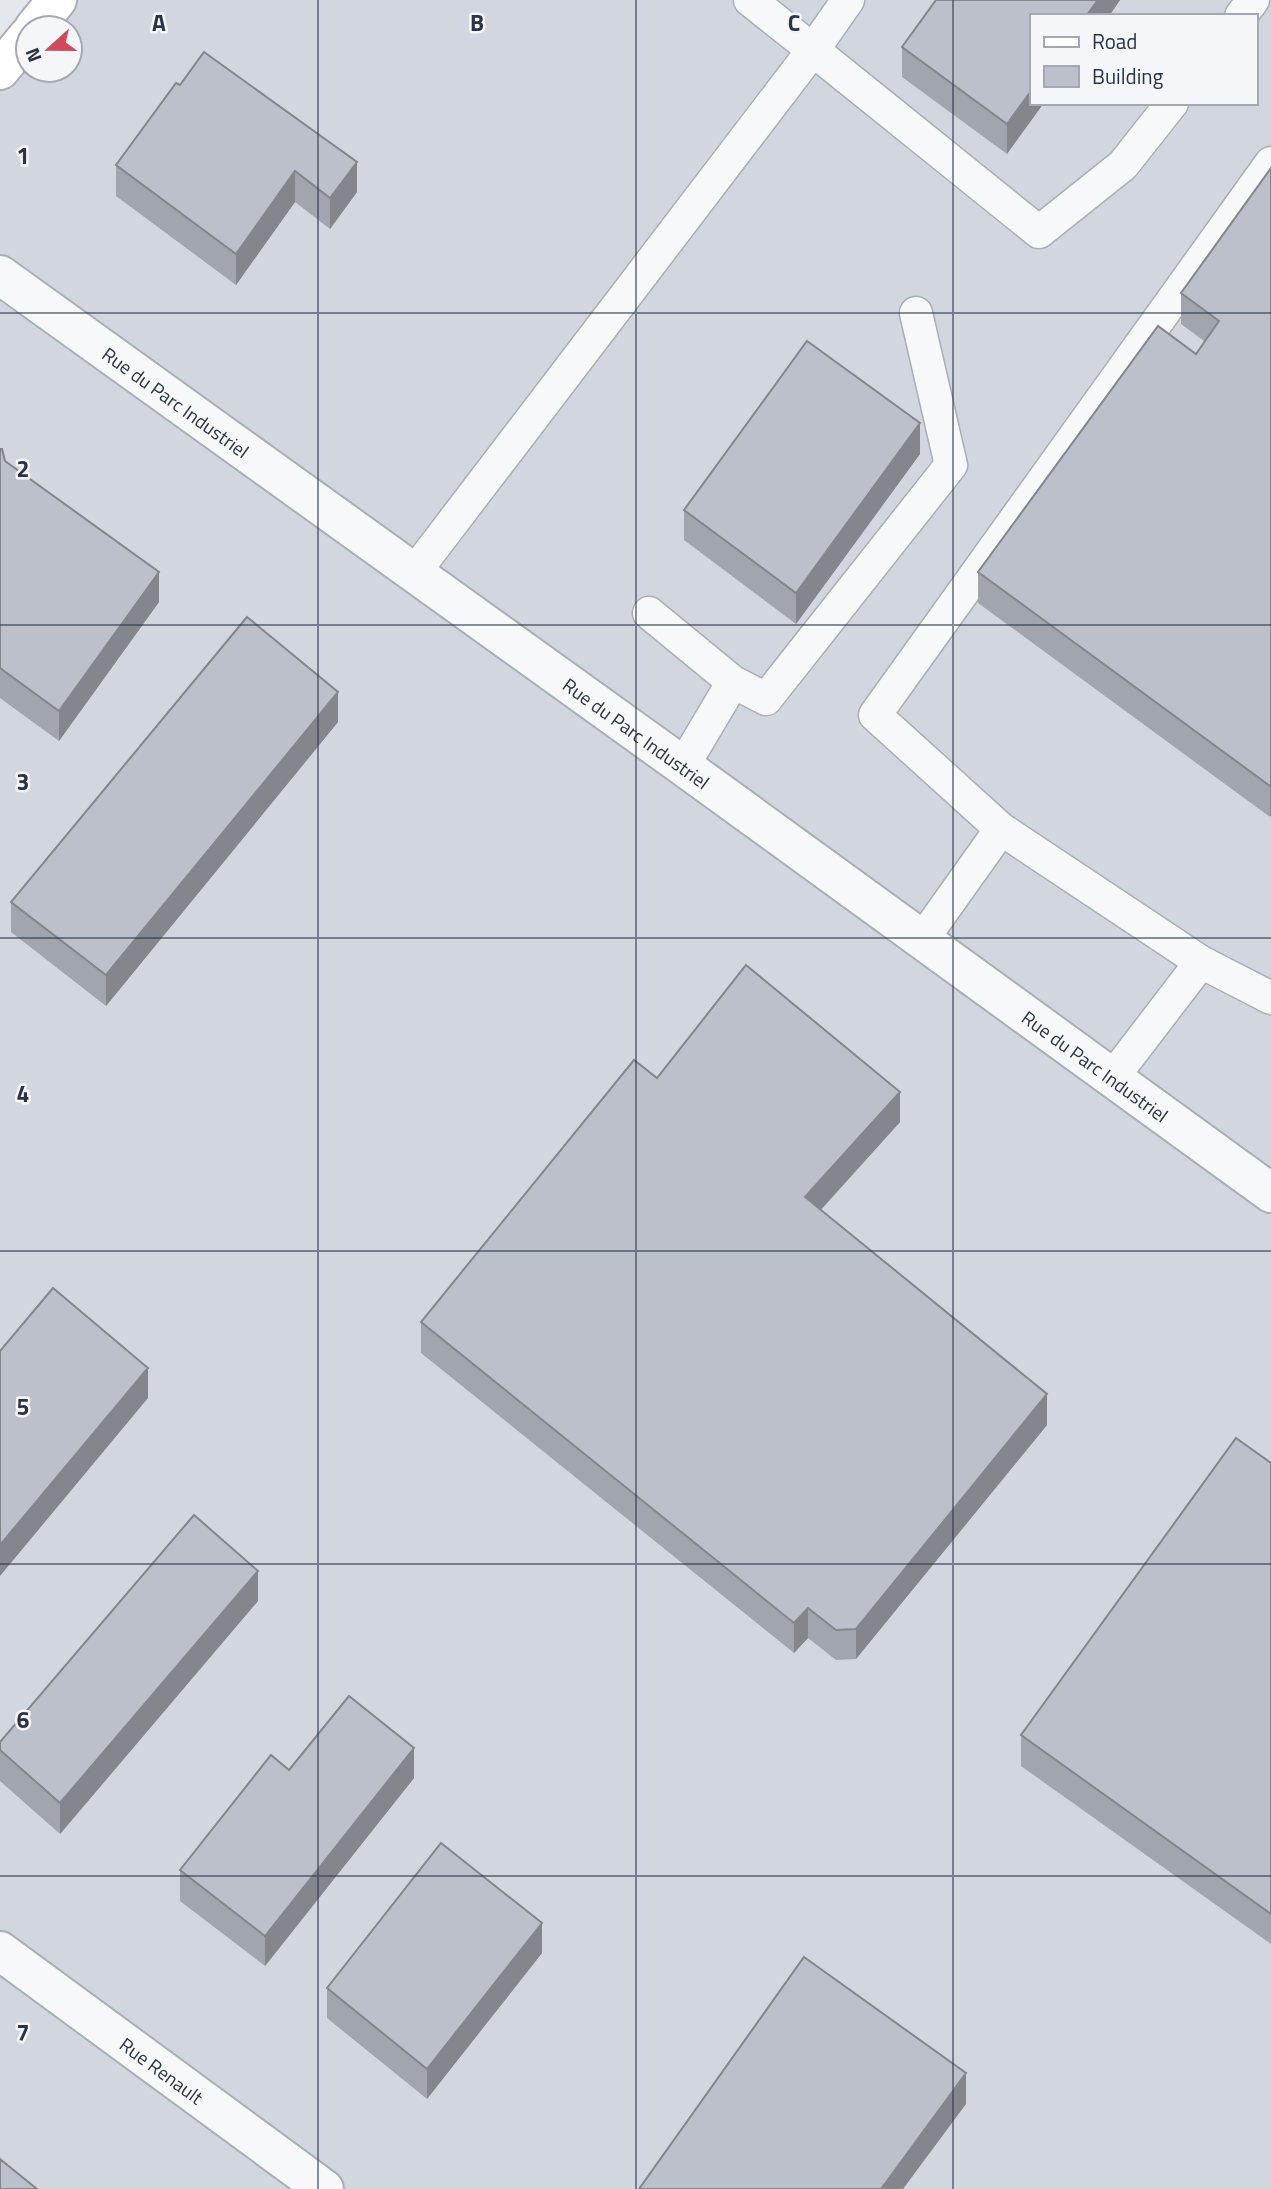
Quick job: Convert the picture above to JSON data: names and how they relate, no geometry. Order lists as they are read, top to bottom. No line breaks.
{"streets":{"street":["Rue du Parc Industriel","Rue Renault"]},"legend":["Road","Building"],"north":"left","grid":{"columns":["A","B","C"],"rows":["1","2","3","4","5","6","7"]}}
